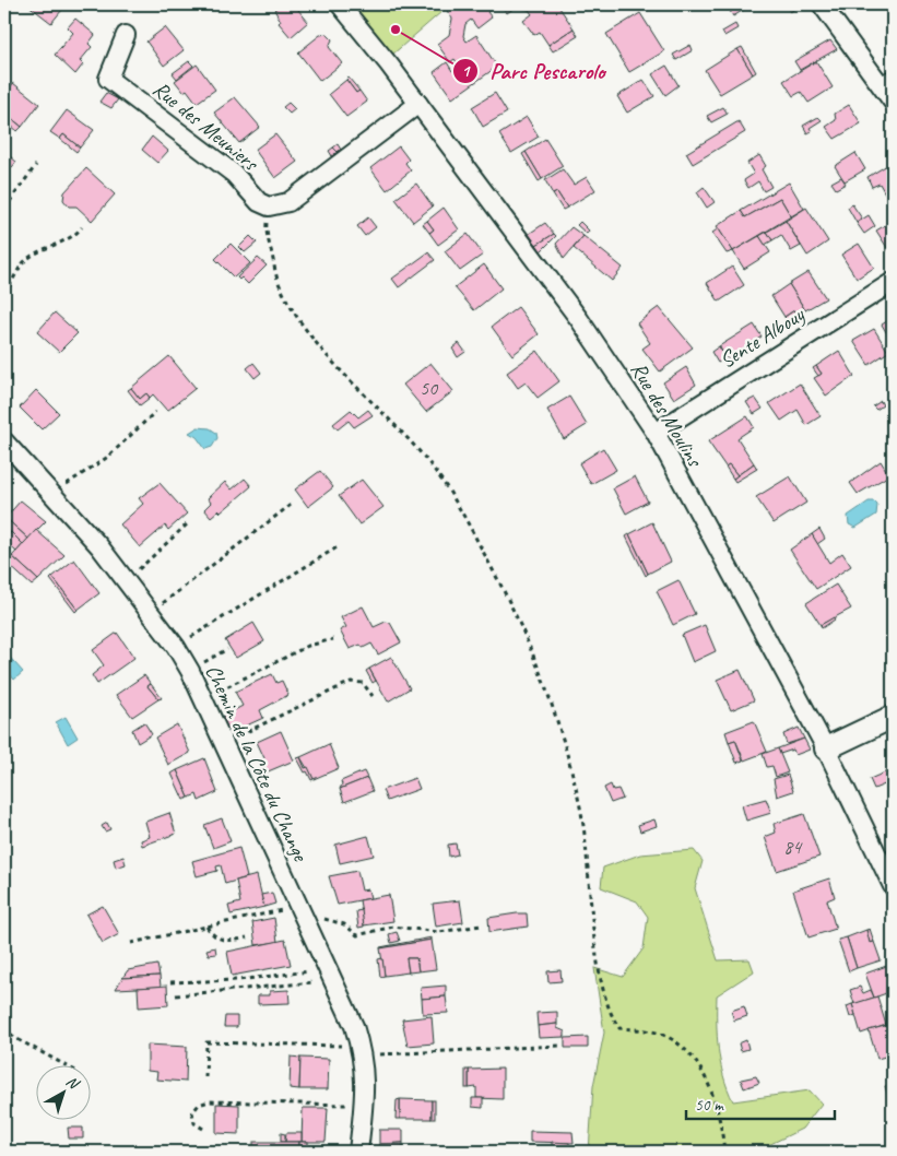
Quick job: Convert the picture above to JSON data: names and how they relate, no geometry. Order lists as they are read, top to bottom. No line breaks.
{"streets":{"street":["Rue des Meuniers","Sente Albouy","Rue des Moulins","Chemin de la Côte du Change"]},"crossings":[["Sente Albouy","Rue des Moulins"]],"places":["Parc Pescarolo"],"house_numbers":["50","84"],"scale_bar":"50 m","north":"top right"}
